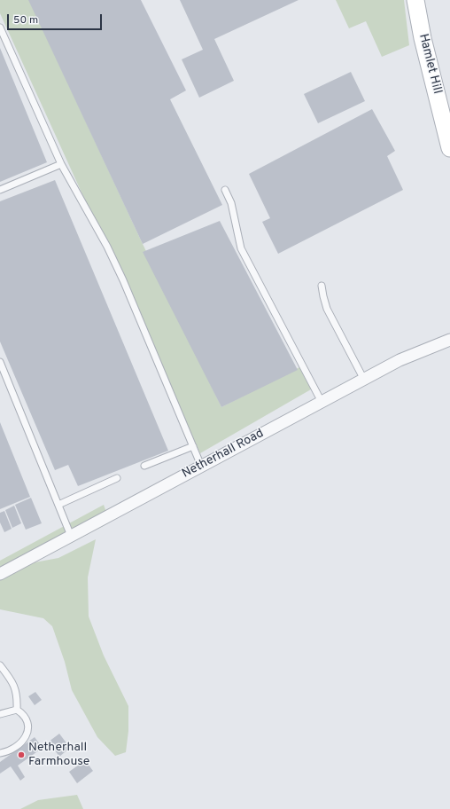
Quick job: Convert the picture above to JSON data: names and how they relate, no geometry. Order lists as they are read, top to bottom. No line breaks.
{"streets":{"street":["Hamlet Hill","Netherhall Road"]},"places":["Netherhall Farmhouse"],"scale_bar":"50 m"}
